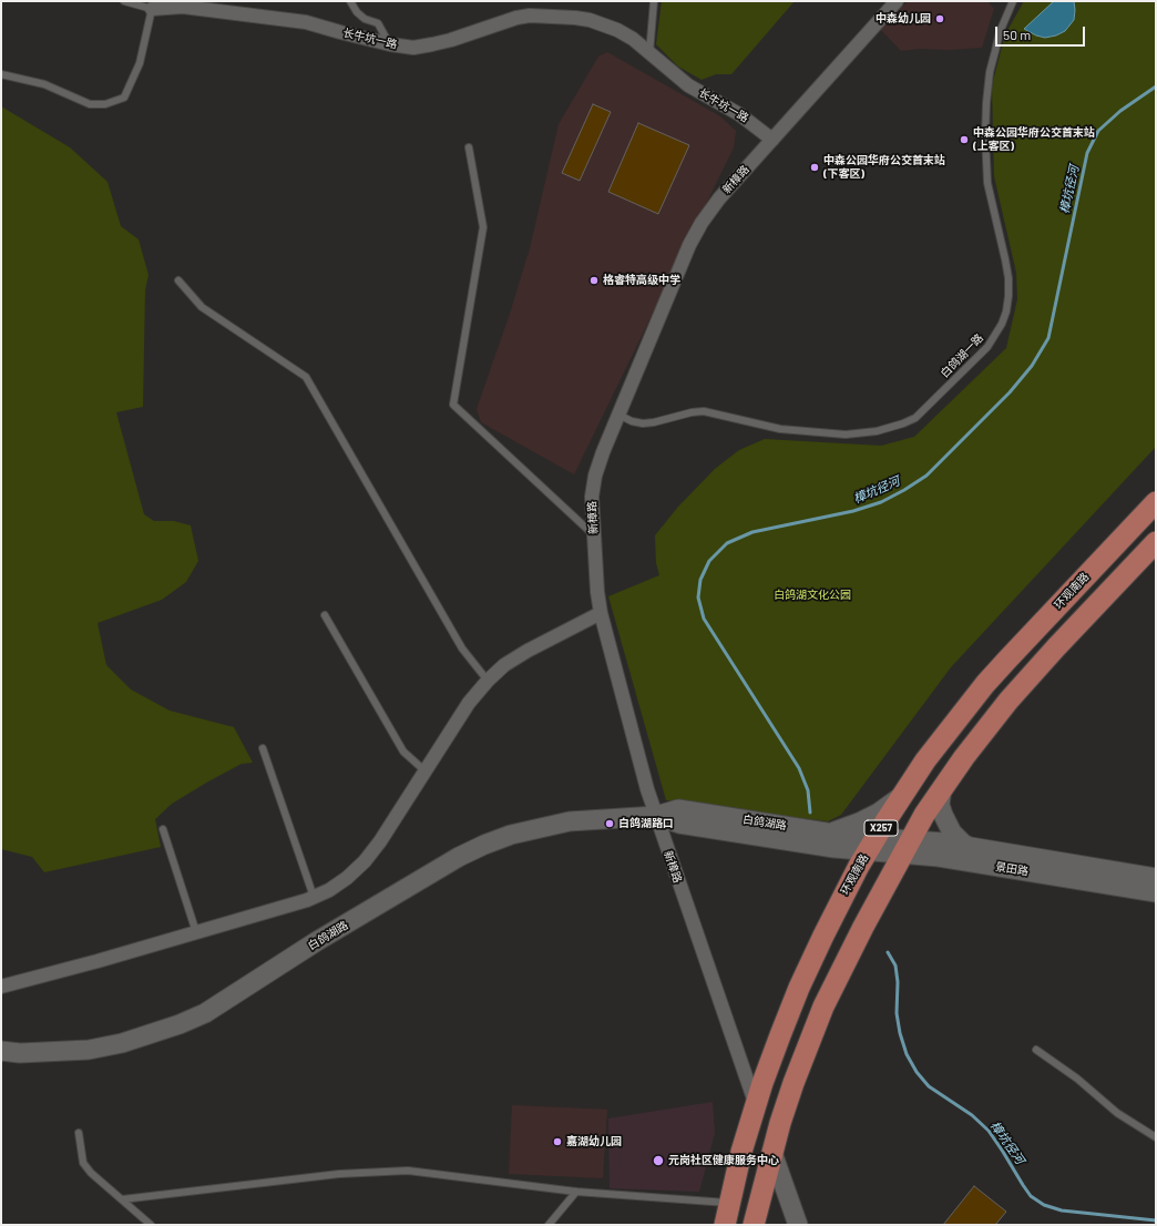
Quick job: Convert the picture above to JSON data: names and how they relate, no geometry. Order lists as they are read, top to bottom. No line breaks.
{"streets":{"main road":["环观南路","X257"],"street":["长牛坑一路","新樟路","白鸽湖路","景田路"],"lane":["白鸽湖一路"]},"crossings":[["长牛坑一路","新樟路"],["新樟路","白鸽湖一路"],["新樟路","环观南路"],["新樟路","白鸽湖路"],["环观南路","白鸽湖路"],["环观南路","景田路"],["白鸽湖路","景田路"],["X257","景田路"]],"water":["樟坑径河"],"parks":["白鸽湖文化公园"],"places":["中森幼儿园","中森公园华府公交首末站 (上客区)","中森公园华府公交首末站 (下客区)","格睿特高级中学","白鸽湖路口","嘉湖幼儿园","元岗社区健康服务中心"],"scale_bar":"50 m"}
